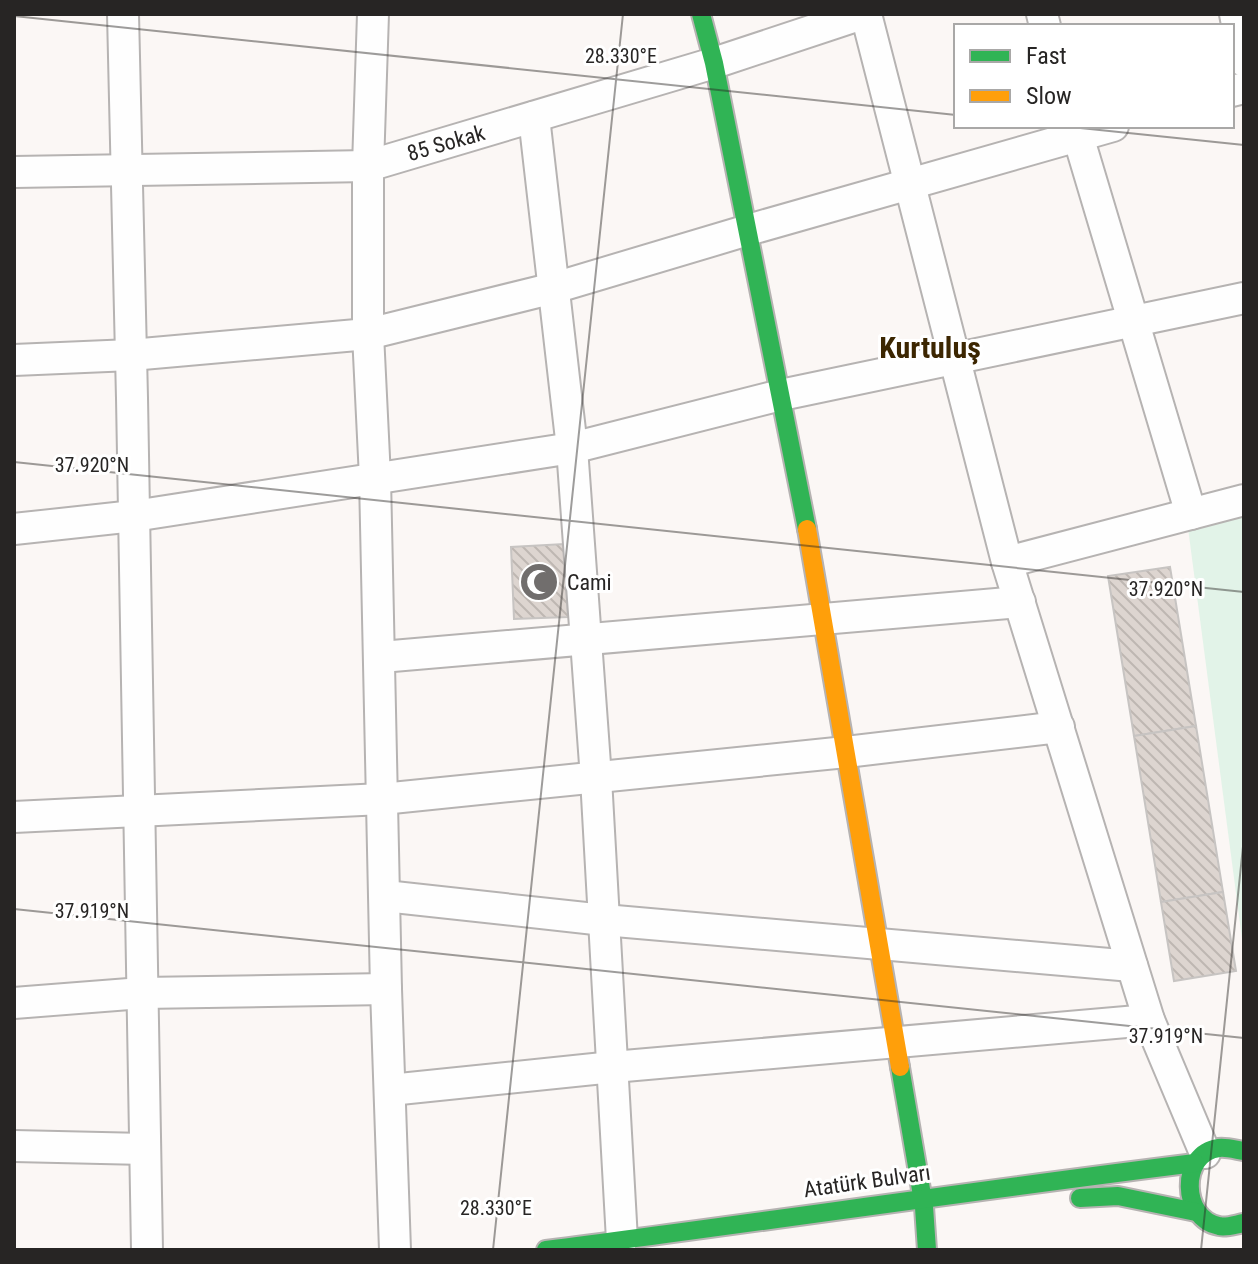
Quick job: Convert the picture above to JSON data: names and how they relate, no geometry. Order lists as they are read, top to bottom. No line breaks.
{"streets":{"street":["85 Sokak","Atatürk Bulvarı"]},"districts":["Kurtuluş"],"places":{"mosque":["Cami"]},"legend":["Fast","Slow"],"coordinates":["28.330°E","37.920°N","37.919°N"]}
